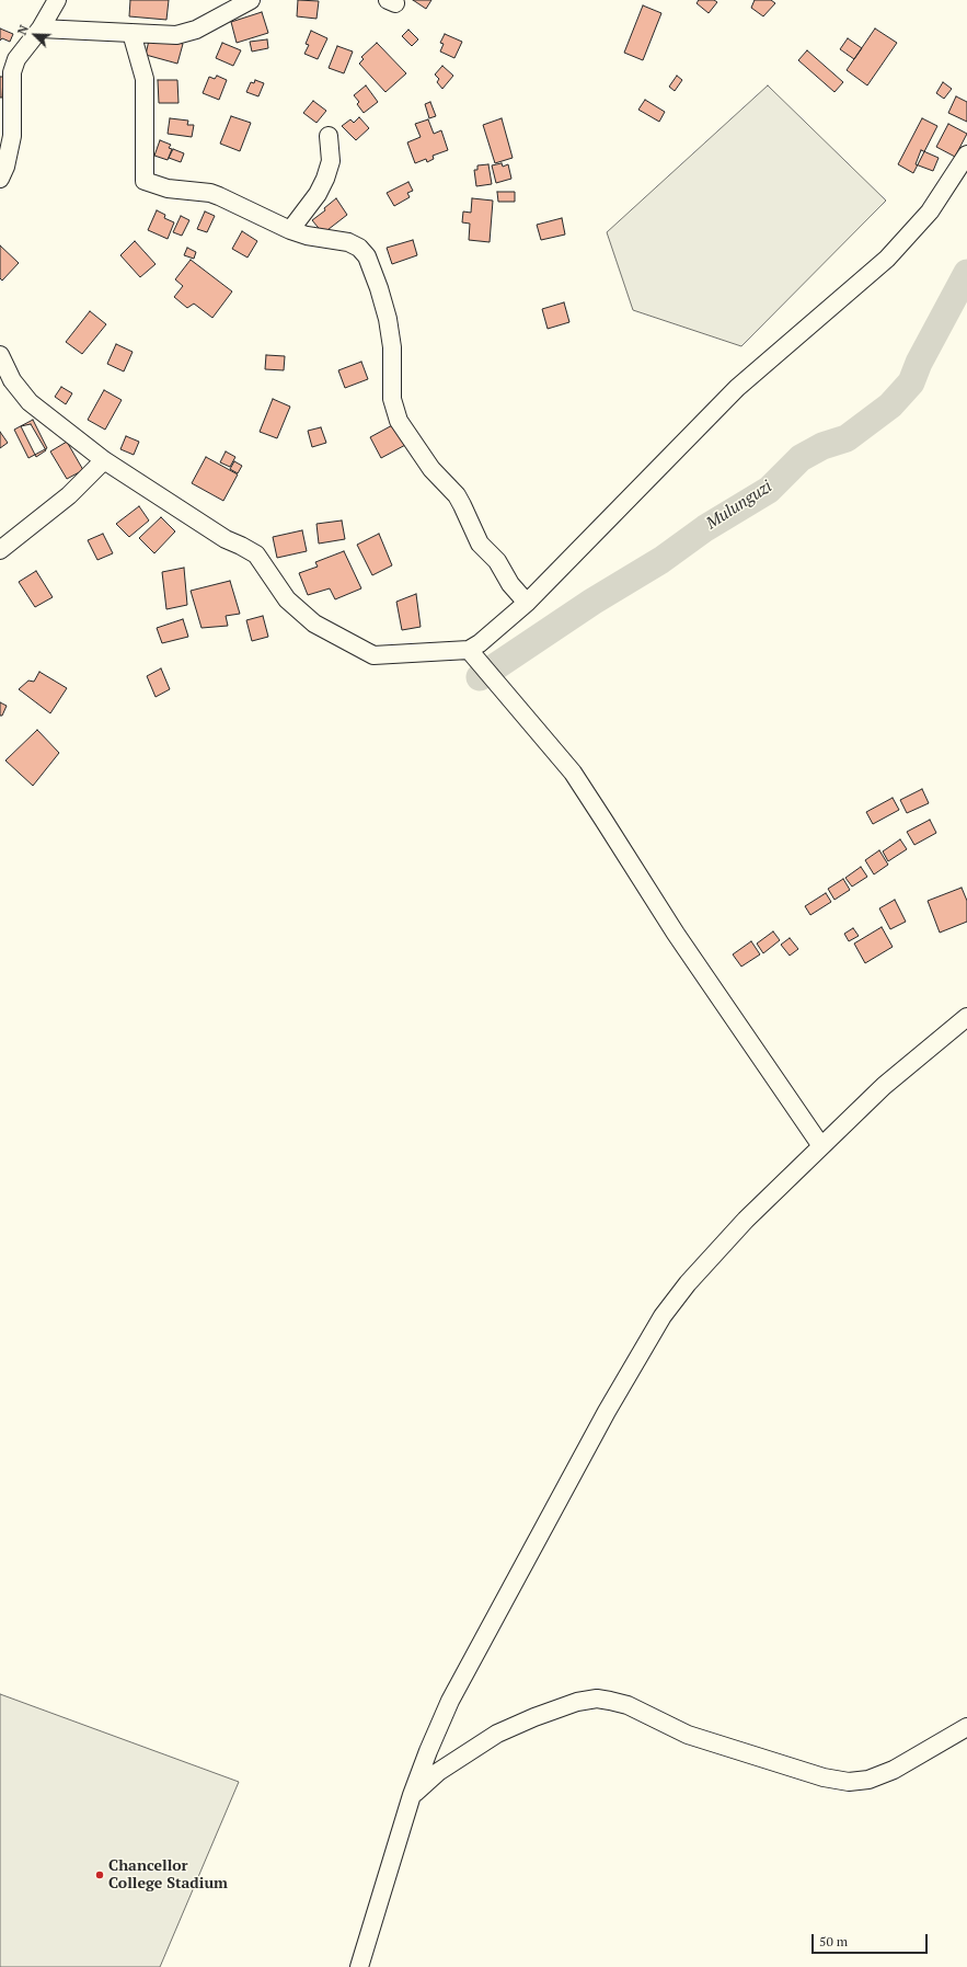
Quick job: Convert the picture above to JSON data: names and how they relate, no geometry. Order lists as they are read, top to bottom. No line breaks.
{"water":["Mulunguzi"],"places":["Chancellor College Stadium"],"scale_bar":"50 m","north":"top left"}
